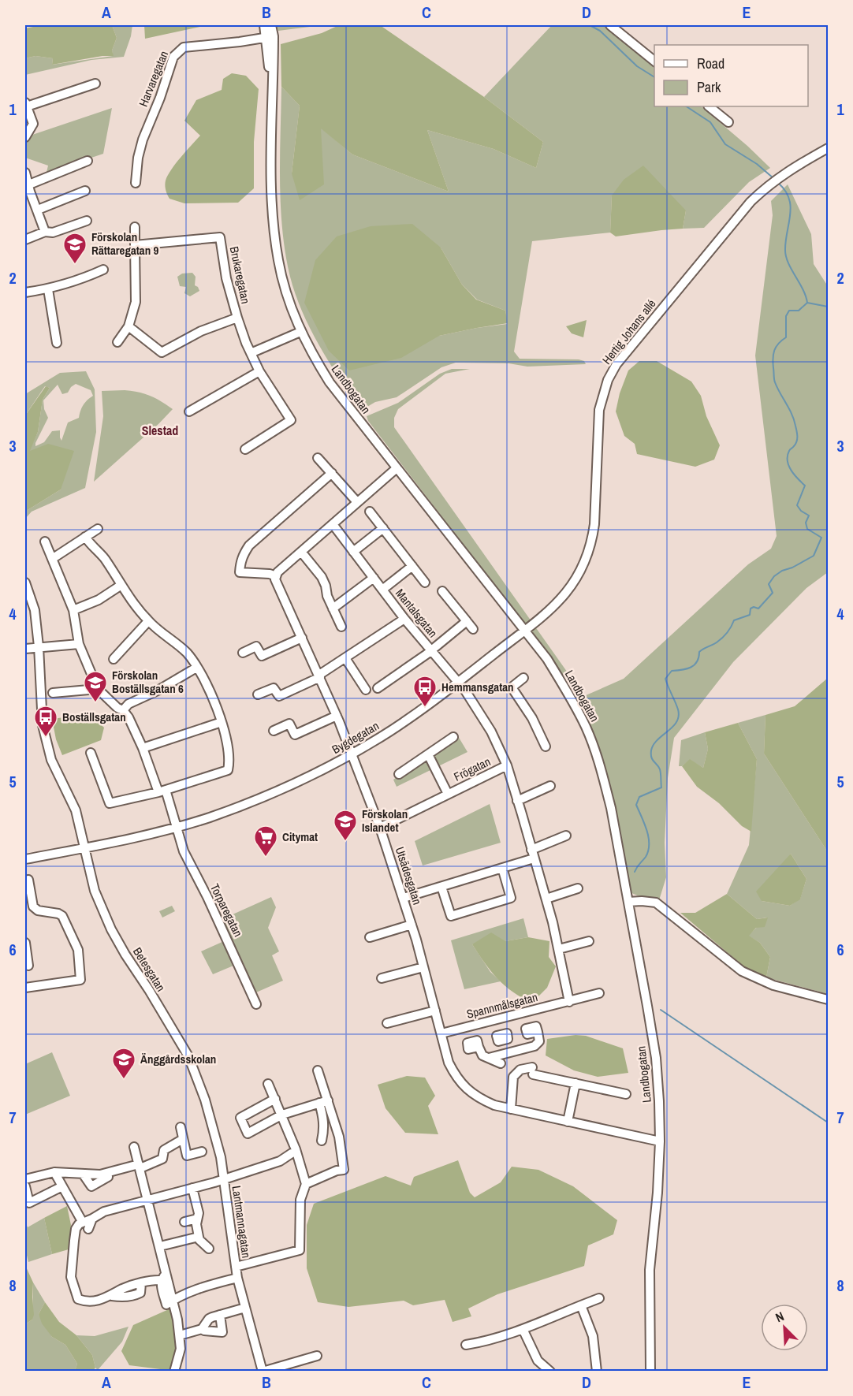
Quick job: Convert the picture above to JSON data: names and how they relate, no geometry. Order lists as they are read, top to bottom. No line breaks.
{"streets":{"street":["Harvaregatan","Brukaregatan","Hertig Johans allé","Landbogatan","Mantalsgatan","Bygdegatan","Frögatan","Utsädesgatan","Torparegatan","Betesgatan","Spannmålsgatan","Lantmannagatan"]},"crossings":[["Harvaregatan","Landbogatan"],["Hertig Johans allé","Landbogatan"],["Hertig Johans allé","Bygdegatan"],["Landbogatan","Bygdegatan"],["Landbogatan","Utsädesgatan"],["Mantalsgatan","Bygdegatan"],["Bygdegatan","Utsädesgatan"],["Bygdegatan","Torparegatan"],["Bygdegatan","Betesgatan"],["Frögatan","Utsädesgatan"],["Utsädesgatan","Spannmålsgatan"],["Betesgatan","Lantmannagatan"]],"districts":["Slestad"],"places":{"school or university":["Förskolan Rättaregatan 9","Förskolan Boställsgatan 6","Förskolan Islandet","Änggårdsskolan"],"bus stop":["Hemmansgatan","Boställsgatan"],"supermarket":["Citymat"]},"legend":["Road","Park"],"north":"top left","grid":{"columns":["A","B","C","D","E"],"rows":["1","2","3","4","5","6","7","8"]}}
